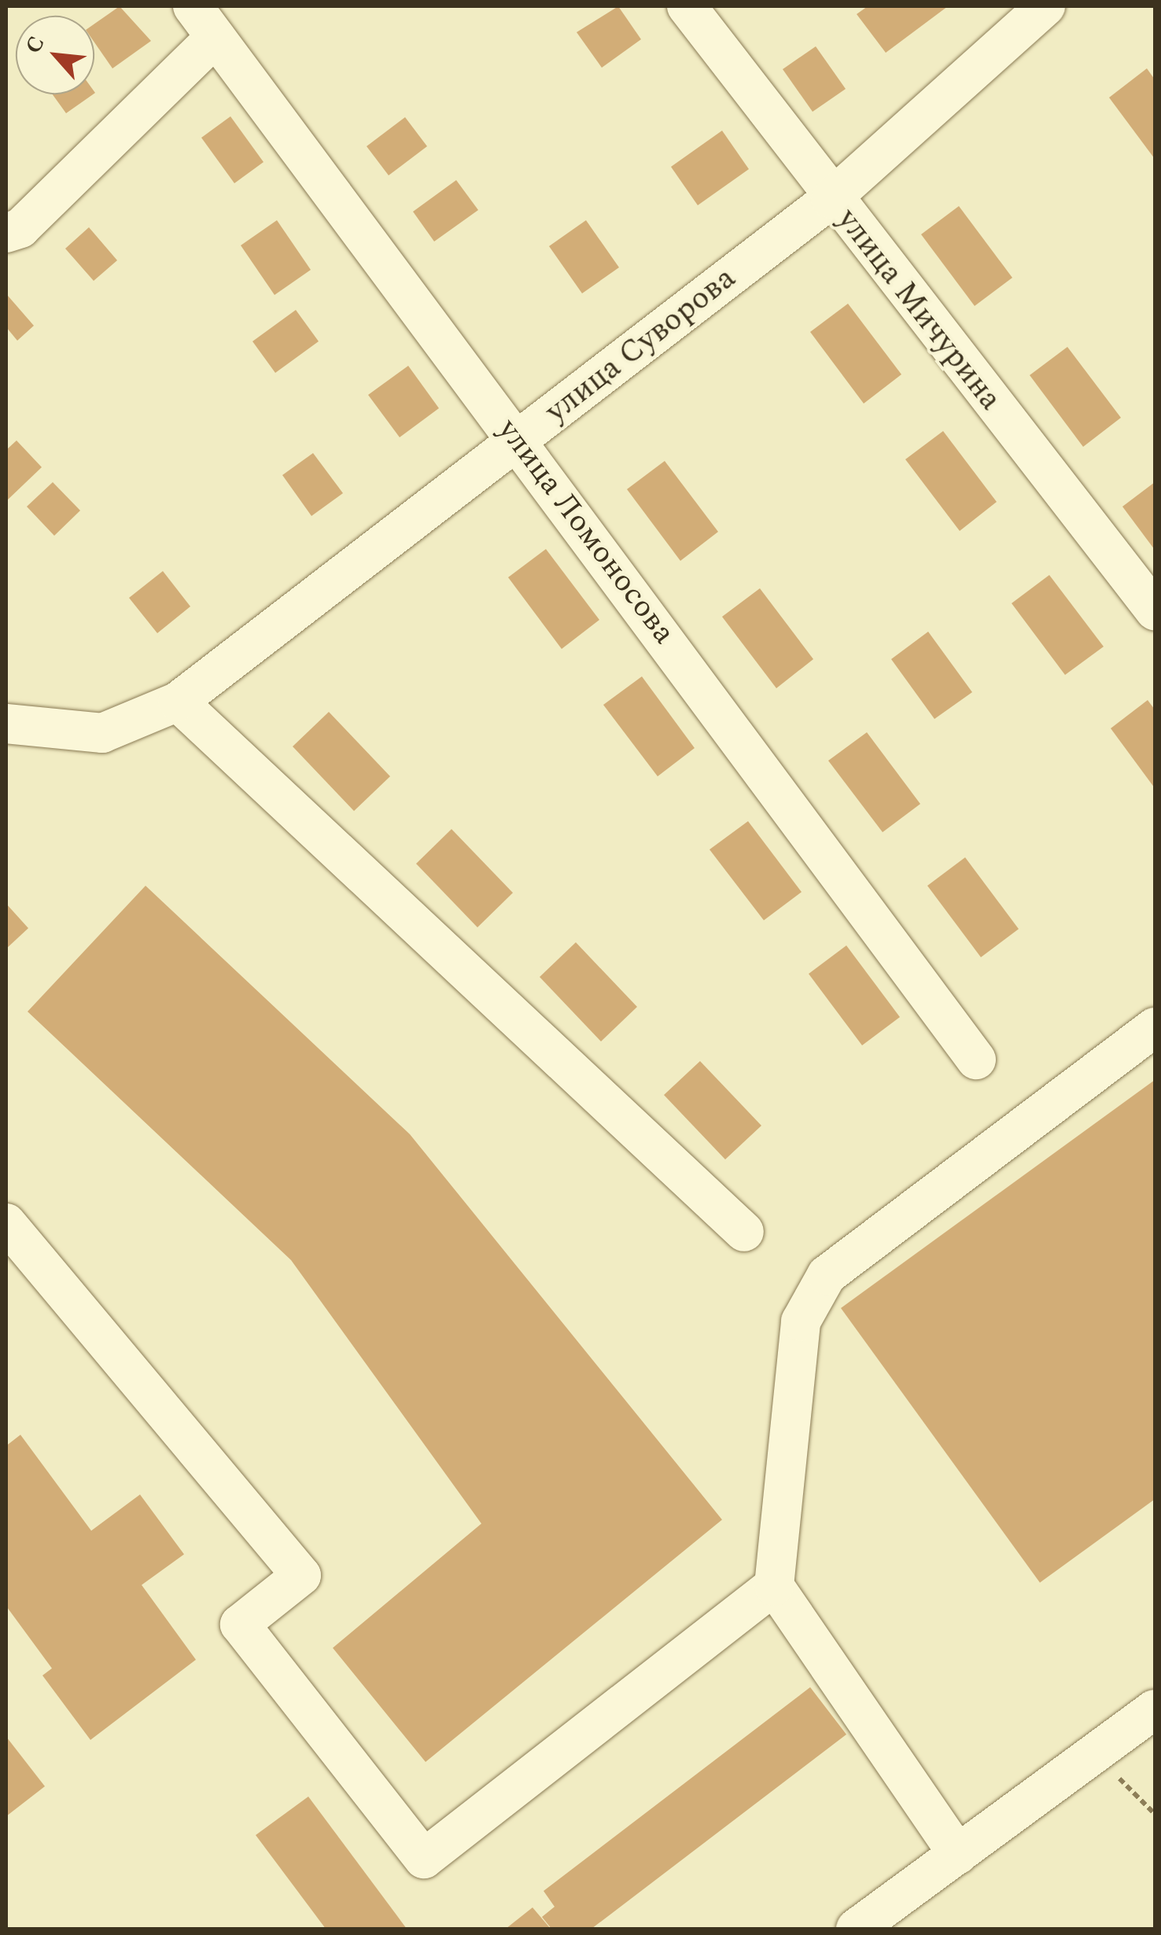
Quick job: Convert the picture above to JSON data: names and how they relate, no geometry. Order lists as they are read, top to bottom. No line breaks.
{"streets":{"street":["улица Мичурина","улица Суворова","улица Ломоносова"]},"crossings":[["улица Мичурина","улица Суворова"],["улица Суворова","улица Ломоносова"]],"north":"top left"}
